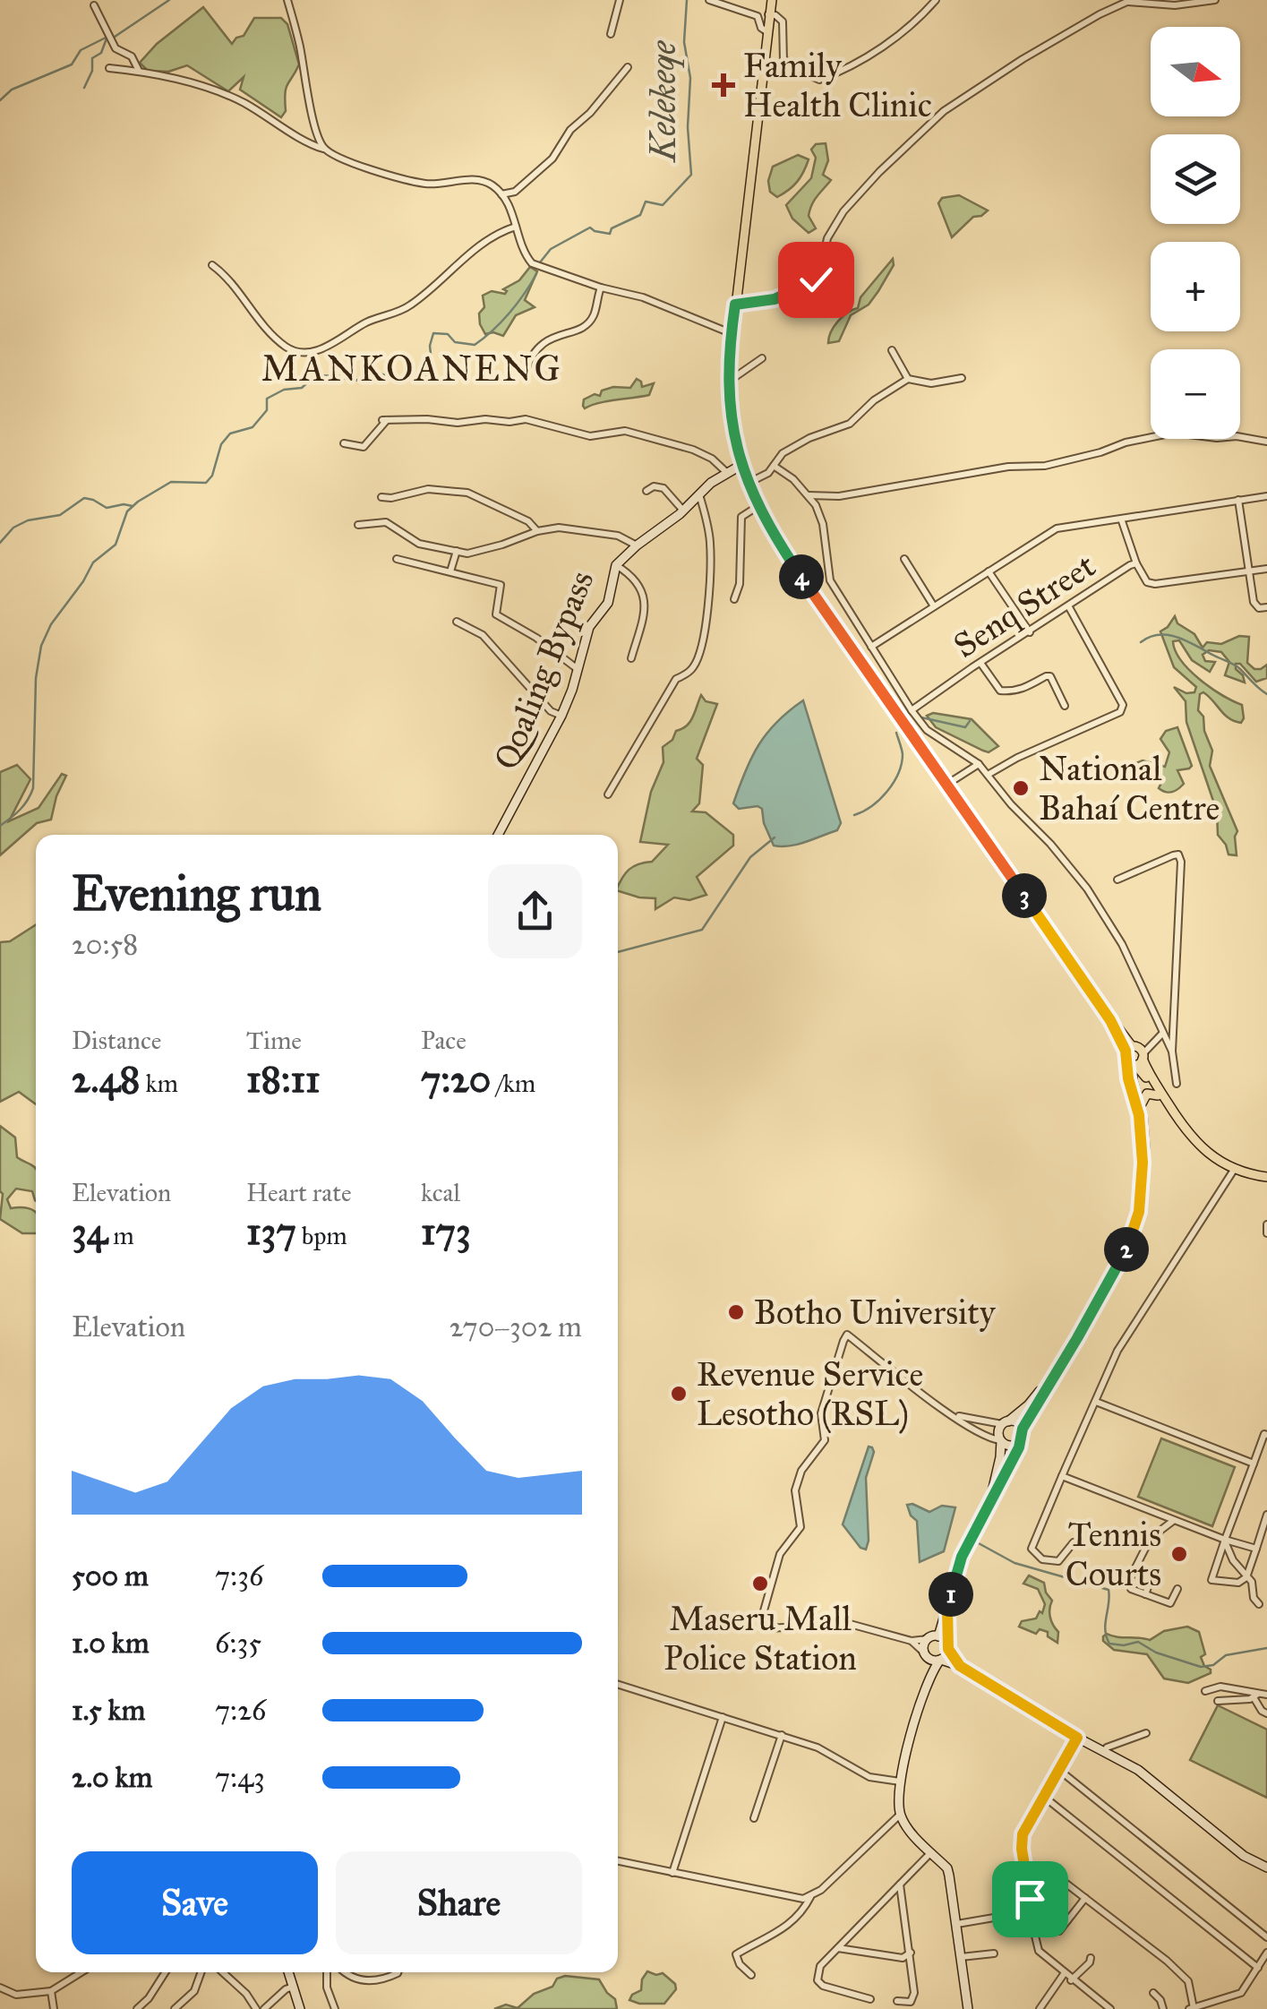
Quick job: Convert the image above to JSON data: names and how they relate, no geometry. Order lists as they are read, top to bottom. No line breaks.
{"streets":{"main road":["Qoaling Bypass"],"street":["Senq Street"]},"districts":["MANKOANENG"],"water":["Kelekeqe"],"places":{"health":["Family Health Clinic"],"other":["National Bahaí Centre","Botho University","Revenue Service Lesotho (RSL)","Tennis Courts","Maseru Mall Police Station"]},"north":"right","page":{"map_buttons":["+","−"],"pins":["4","3","2","1"],"heading":["Evening run","20:58"],"stats":[["Distance","2.48 km"],["Time","18:11"],["Pace","7:20 /km"],["Elevation","34 m"],["Heart rate","137 bpm"],["kcal","173"]],"chart":["Elevation","270–302 m"],"list":[{"name":"500 m","note":"7:36"},{"name":"1.0 km","note":"6:35"},{"name":"1.5 km","note":"7:26"},{"name":"2.0 km","note":"7:43"}],"buttons":["Save","Share"]}}
